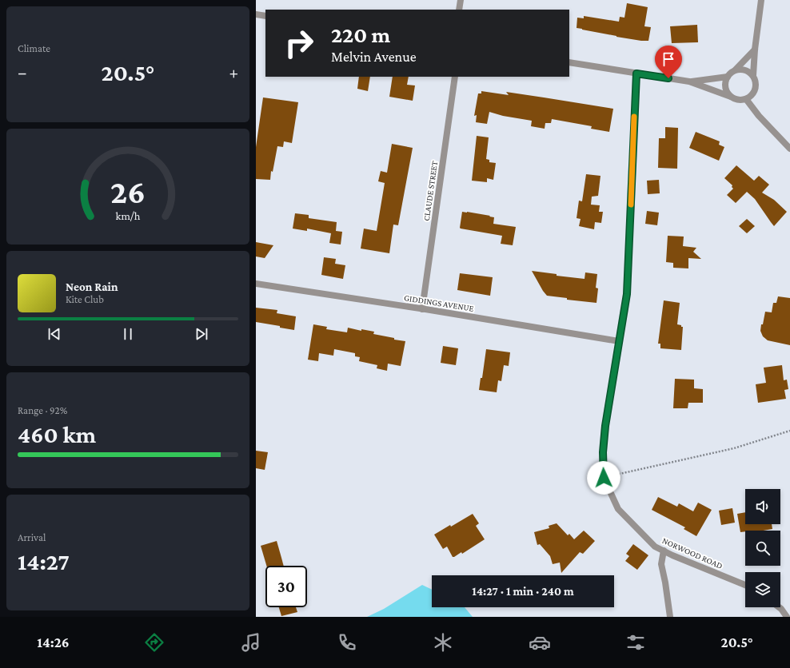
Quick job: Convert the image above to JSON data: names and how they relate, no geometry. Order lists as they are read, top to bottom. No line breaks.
{"streets":{"street":["CLAUDE STREET","GIDDINGS AVENUE","NORWOOD ROAD"]},"crossings":[["CLAUDE STREET","GIDDINGS AVENUE"]],"page":{"tile":["Climate",["Range · 92%","460 km"],["Arrival","14:27"]],"turn":["220 m","Melvin Avenue"],"heat":["−","20.5°","+"],"song":["Neon Rain","Kite Club"],"limit":"30","trip":"14:27 · 1 min · 240 m","tabs":["14:26","20.5°"],"gauge":["26","km/h"]}}
